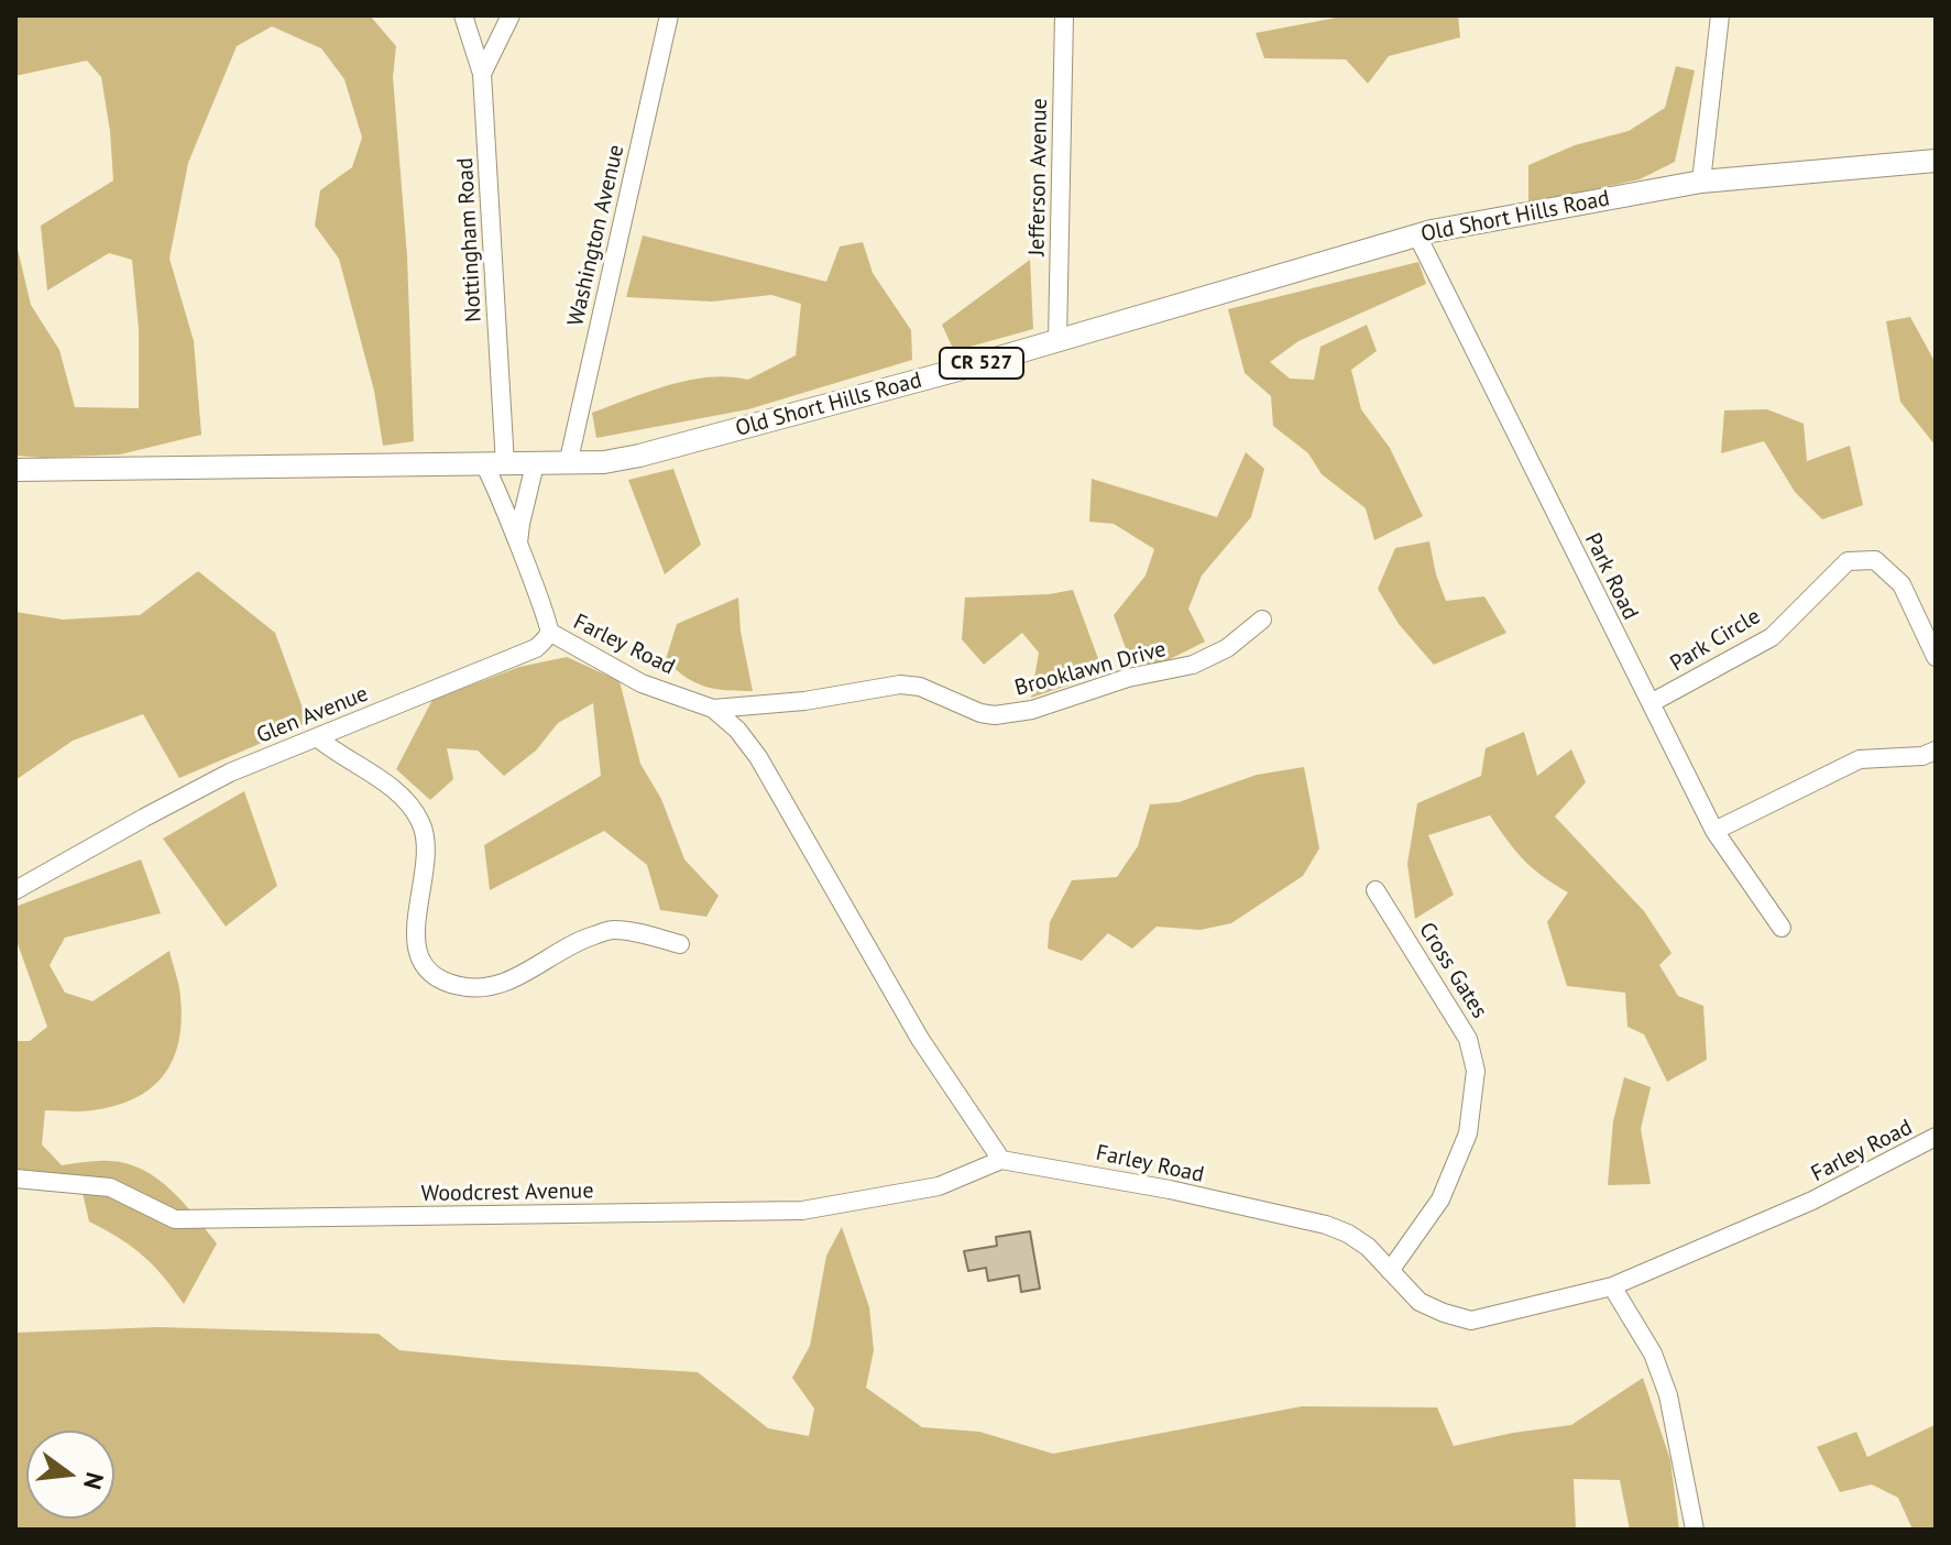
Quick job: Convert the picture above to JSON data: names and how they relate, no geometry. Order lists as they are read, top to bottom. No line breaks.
{"streets":{"main road":["Old Short Hills Road","CR 527"],"street":["Jefferson Avenue","Washington Avenue","Nottingham Road","Park Road","Park Circle","Farley Road","Brooklawn Drive","Glen Avenue","Cross Gates","Woodcrest Avenue"]},"crossings":[["Jefferson Avenue","Old Short Hills Road"],["Old Short Hills Road","Washington Avenue"],["Old Short Hills Road","Nottingham Road"],["Old Short Hills Road","Park Road"],["Park Road","Park Circle"],["Farley Road","Brooklawn Drive"],["Farley Road","Glen Avenue"],["Farley Road","Cross Gates"],["Farley Road","Woodcrest Avenue"]],"north":"right"}
